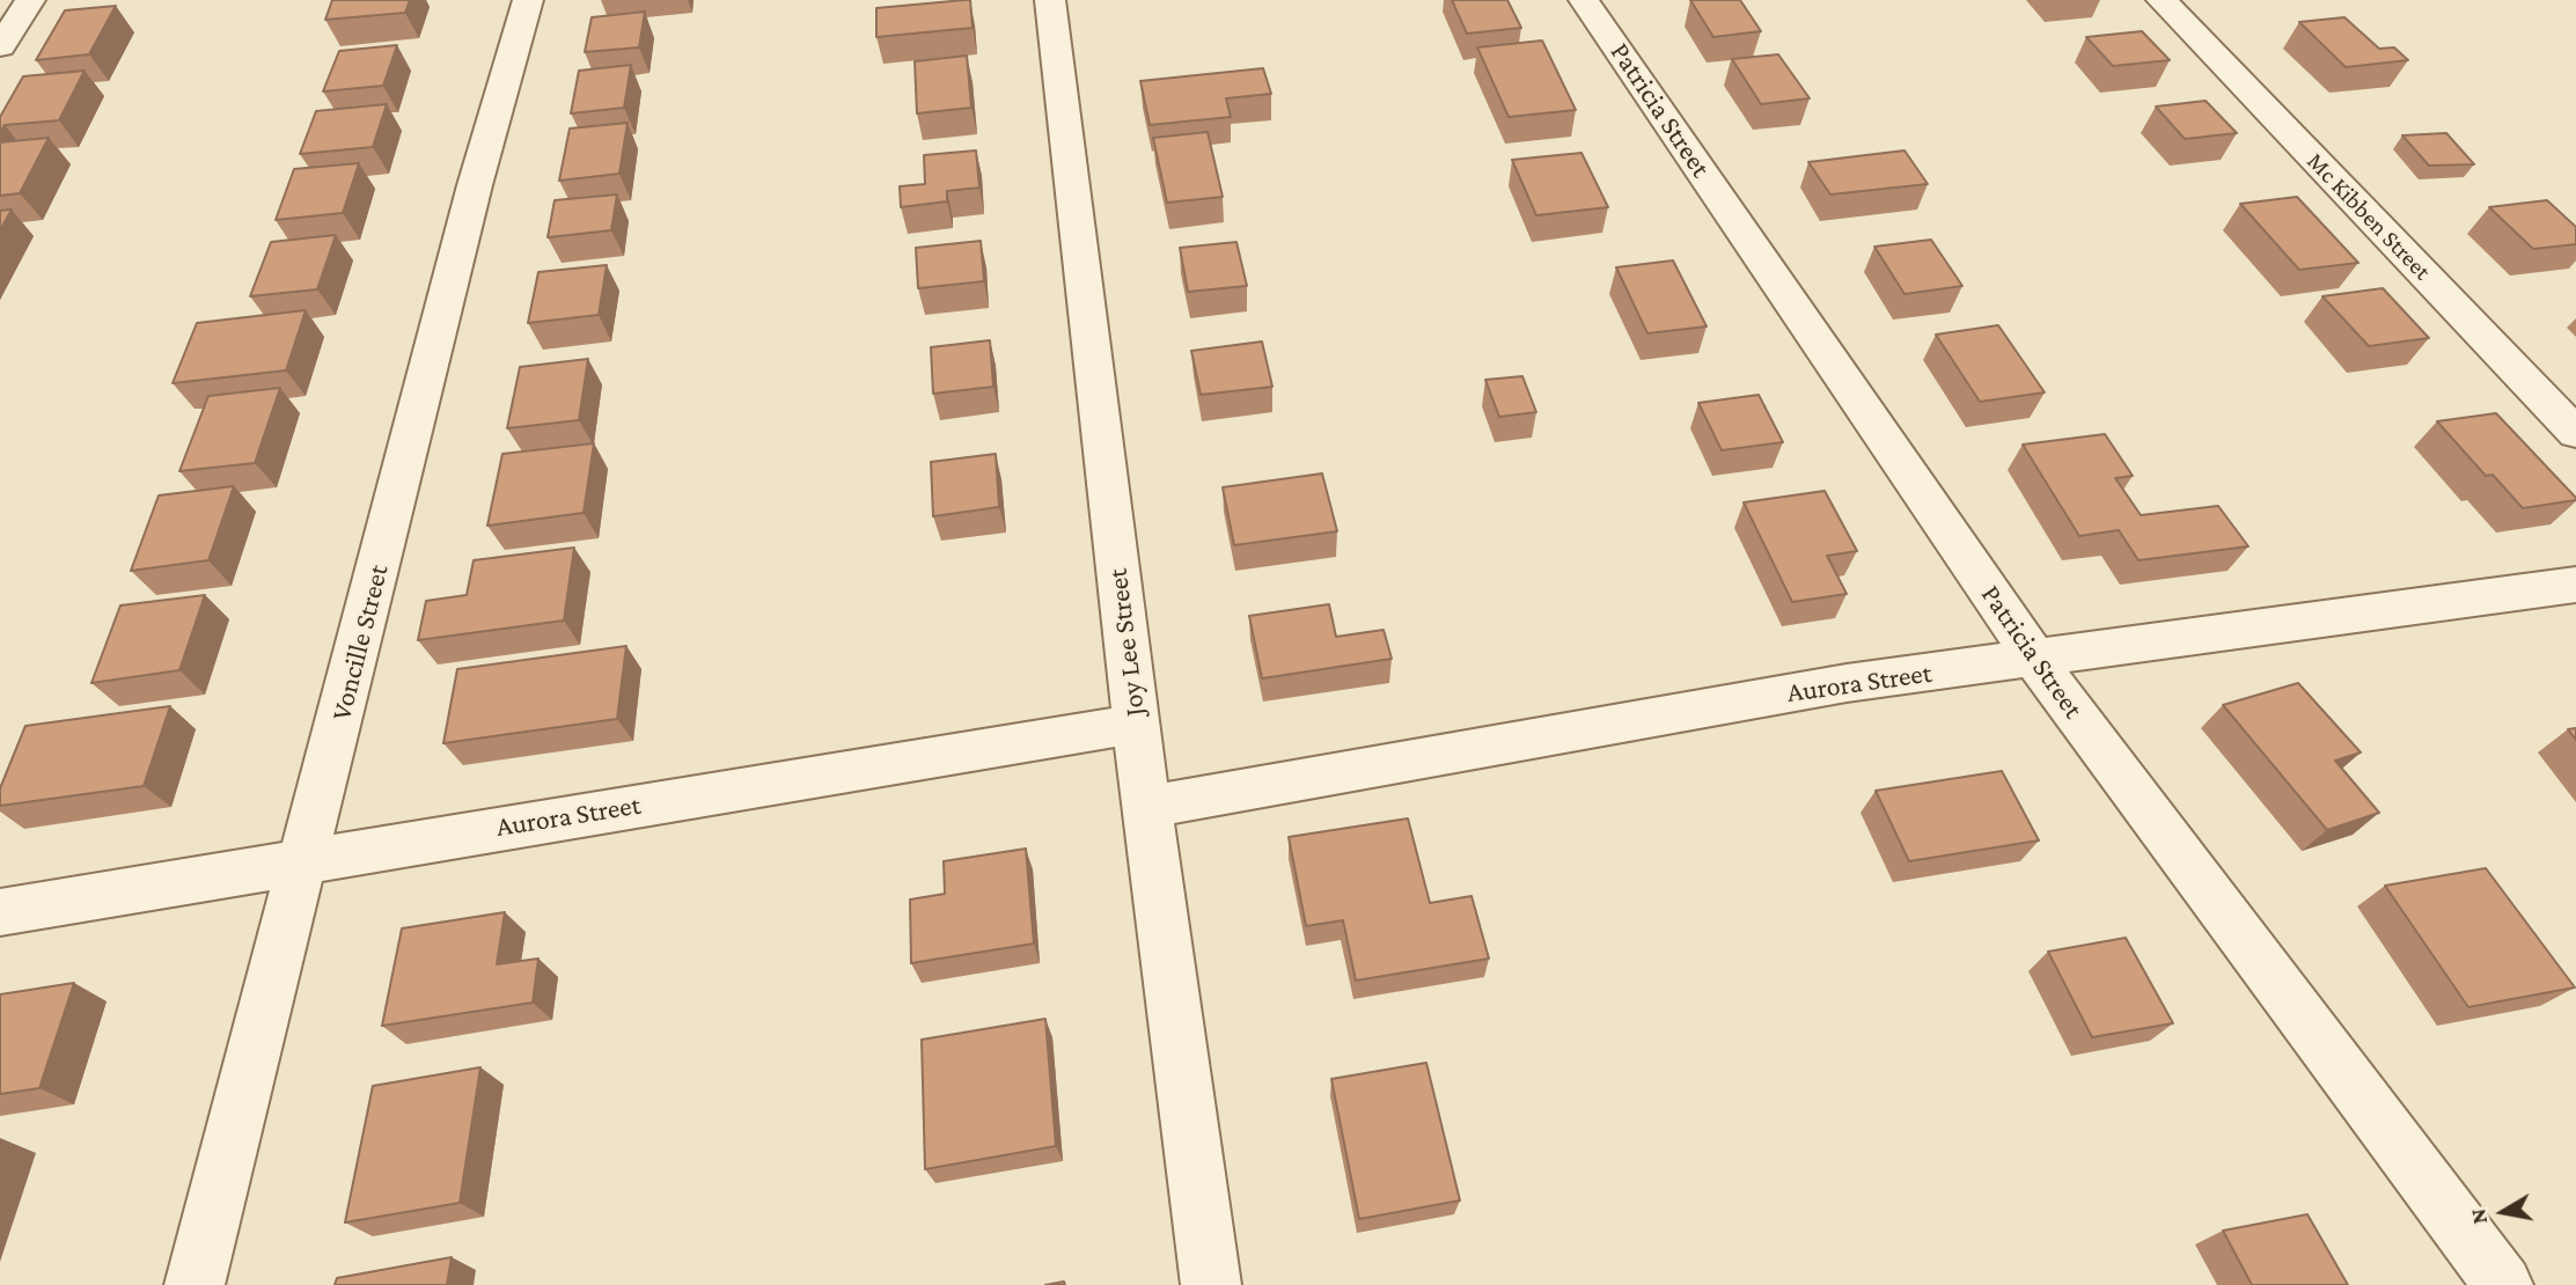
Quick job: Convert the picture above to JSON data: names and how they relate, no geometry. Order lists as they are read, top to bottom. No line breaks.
{"streets":{"street":["Patricia Street","Mc Kibben Street","Voncille Street","Joy Lee Street","Aurora Street"]},"crossings":[["Patricia Street","Aurora Street"],["Voncille Street","Aurora Street"],["Joy Lee Street","Aurora Street"]],"north":"left"}
